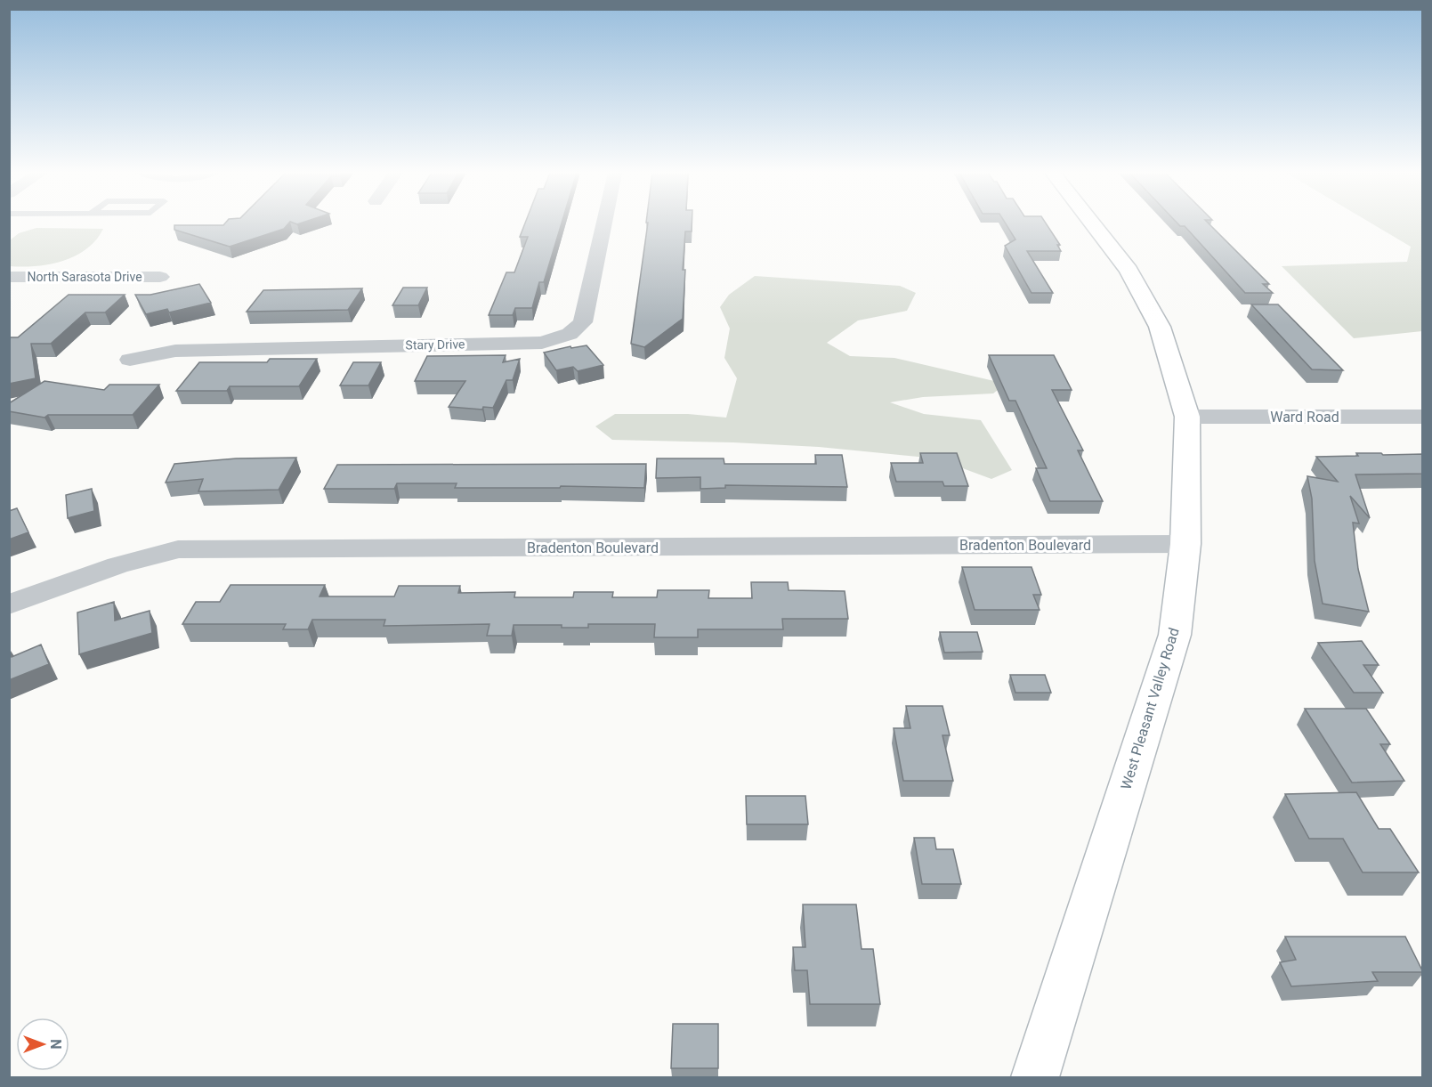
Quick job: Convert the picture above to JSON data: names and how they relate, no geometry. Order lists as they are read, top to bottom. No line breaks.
{"streets":{"main road":["West Pleasant Valley Road"],"street":["North Sarasota Drive","Stary Drive","Ward Road","Bradenton Boulevard"]},"crossings":[["Ward Road","West Pleasant Valley Road"],["Bradenton Boulevard","West Pleasant Valley Road"]],"north":"right"}
